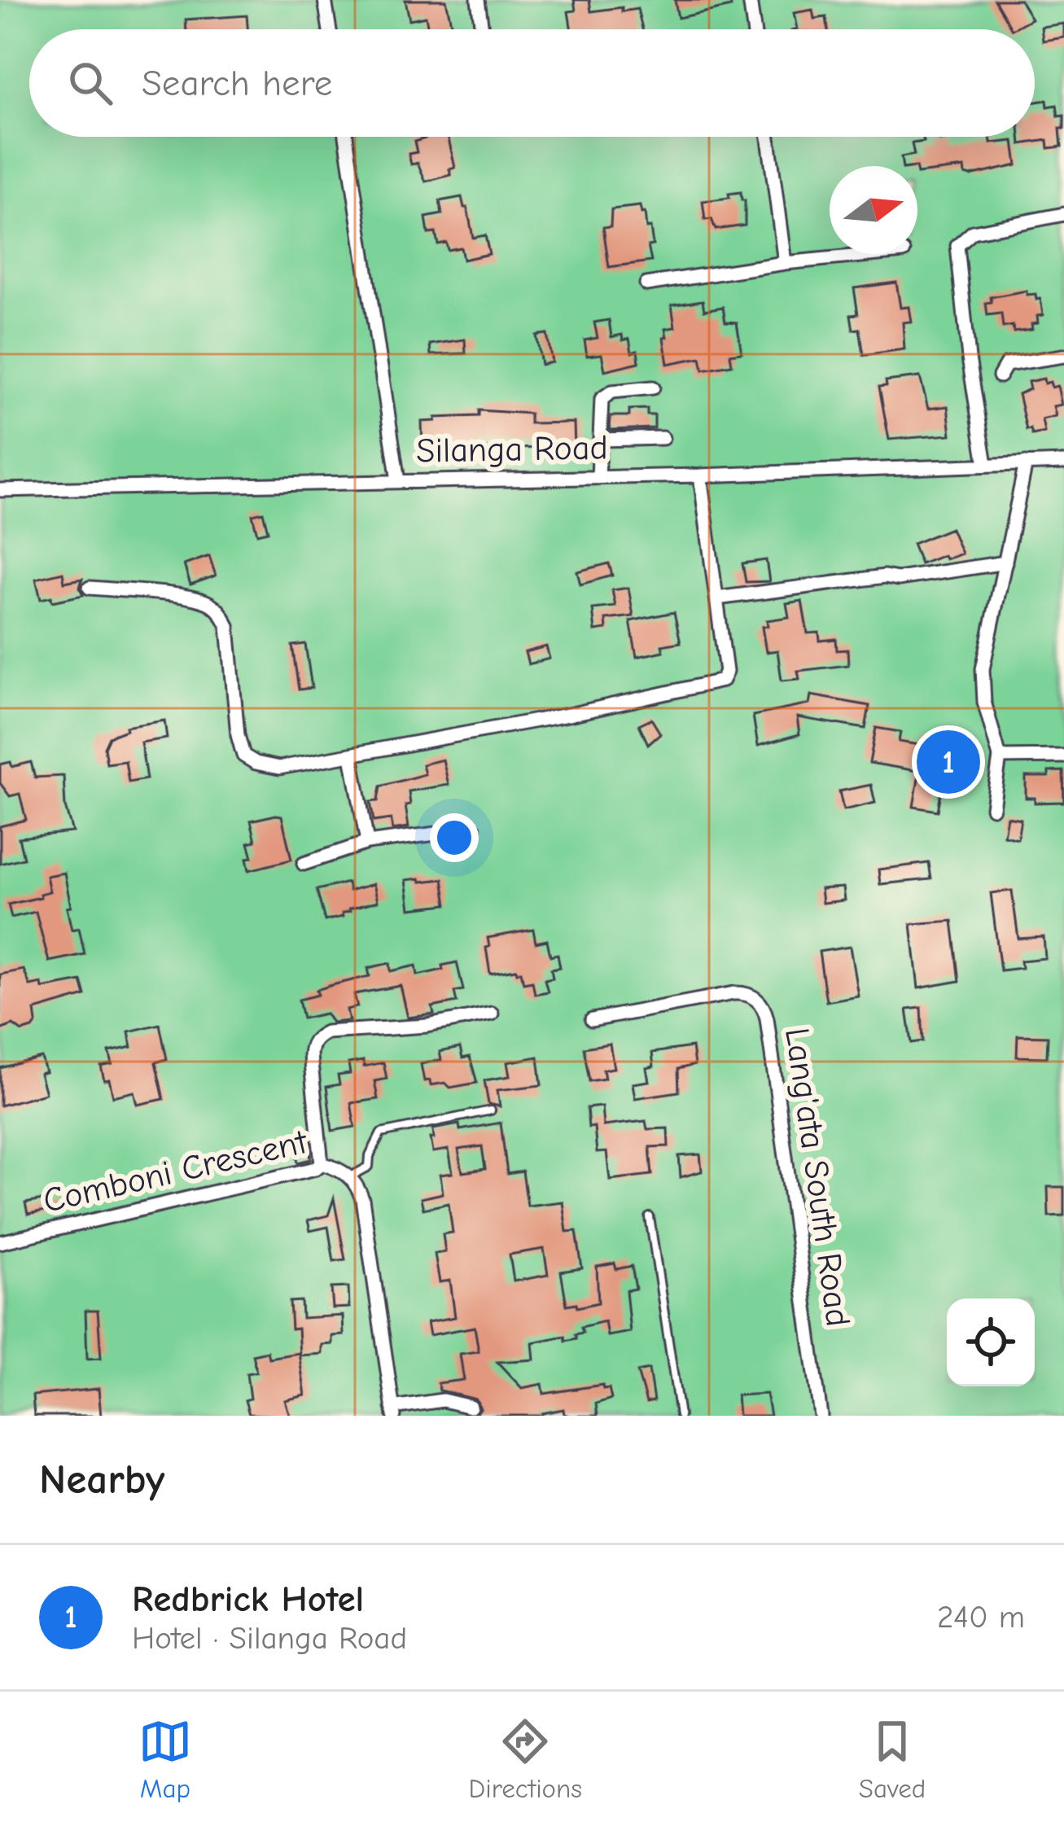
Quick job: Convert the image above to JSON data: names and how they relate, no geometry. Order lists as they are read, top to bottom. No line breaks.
{"streets":{"street":["Silanga Road","Comboni Crescent","Lang'ata South Road"]},"north":"right","page":{"search":"Search here","pins":"1","heading":"Nearby","list":[{"mark":"1","name":"Redbrick Hotel","note":"Hotel · Silanga Road","value":"240 m"}],"nav":["Map","Directions","Saved"]}}
